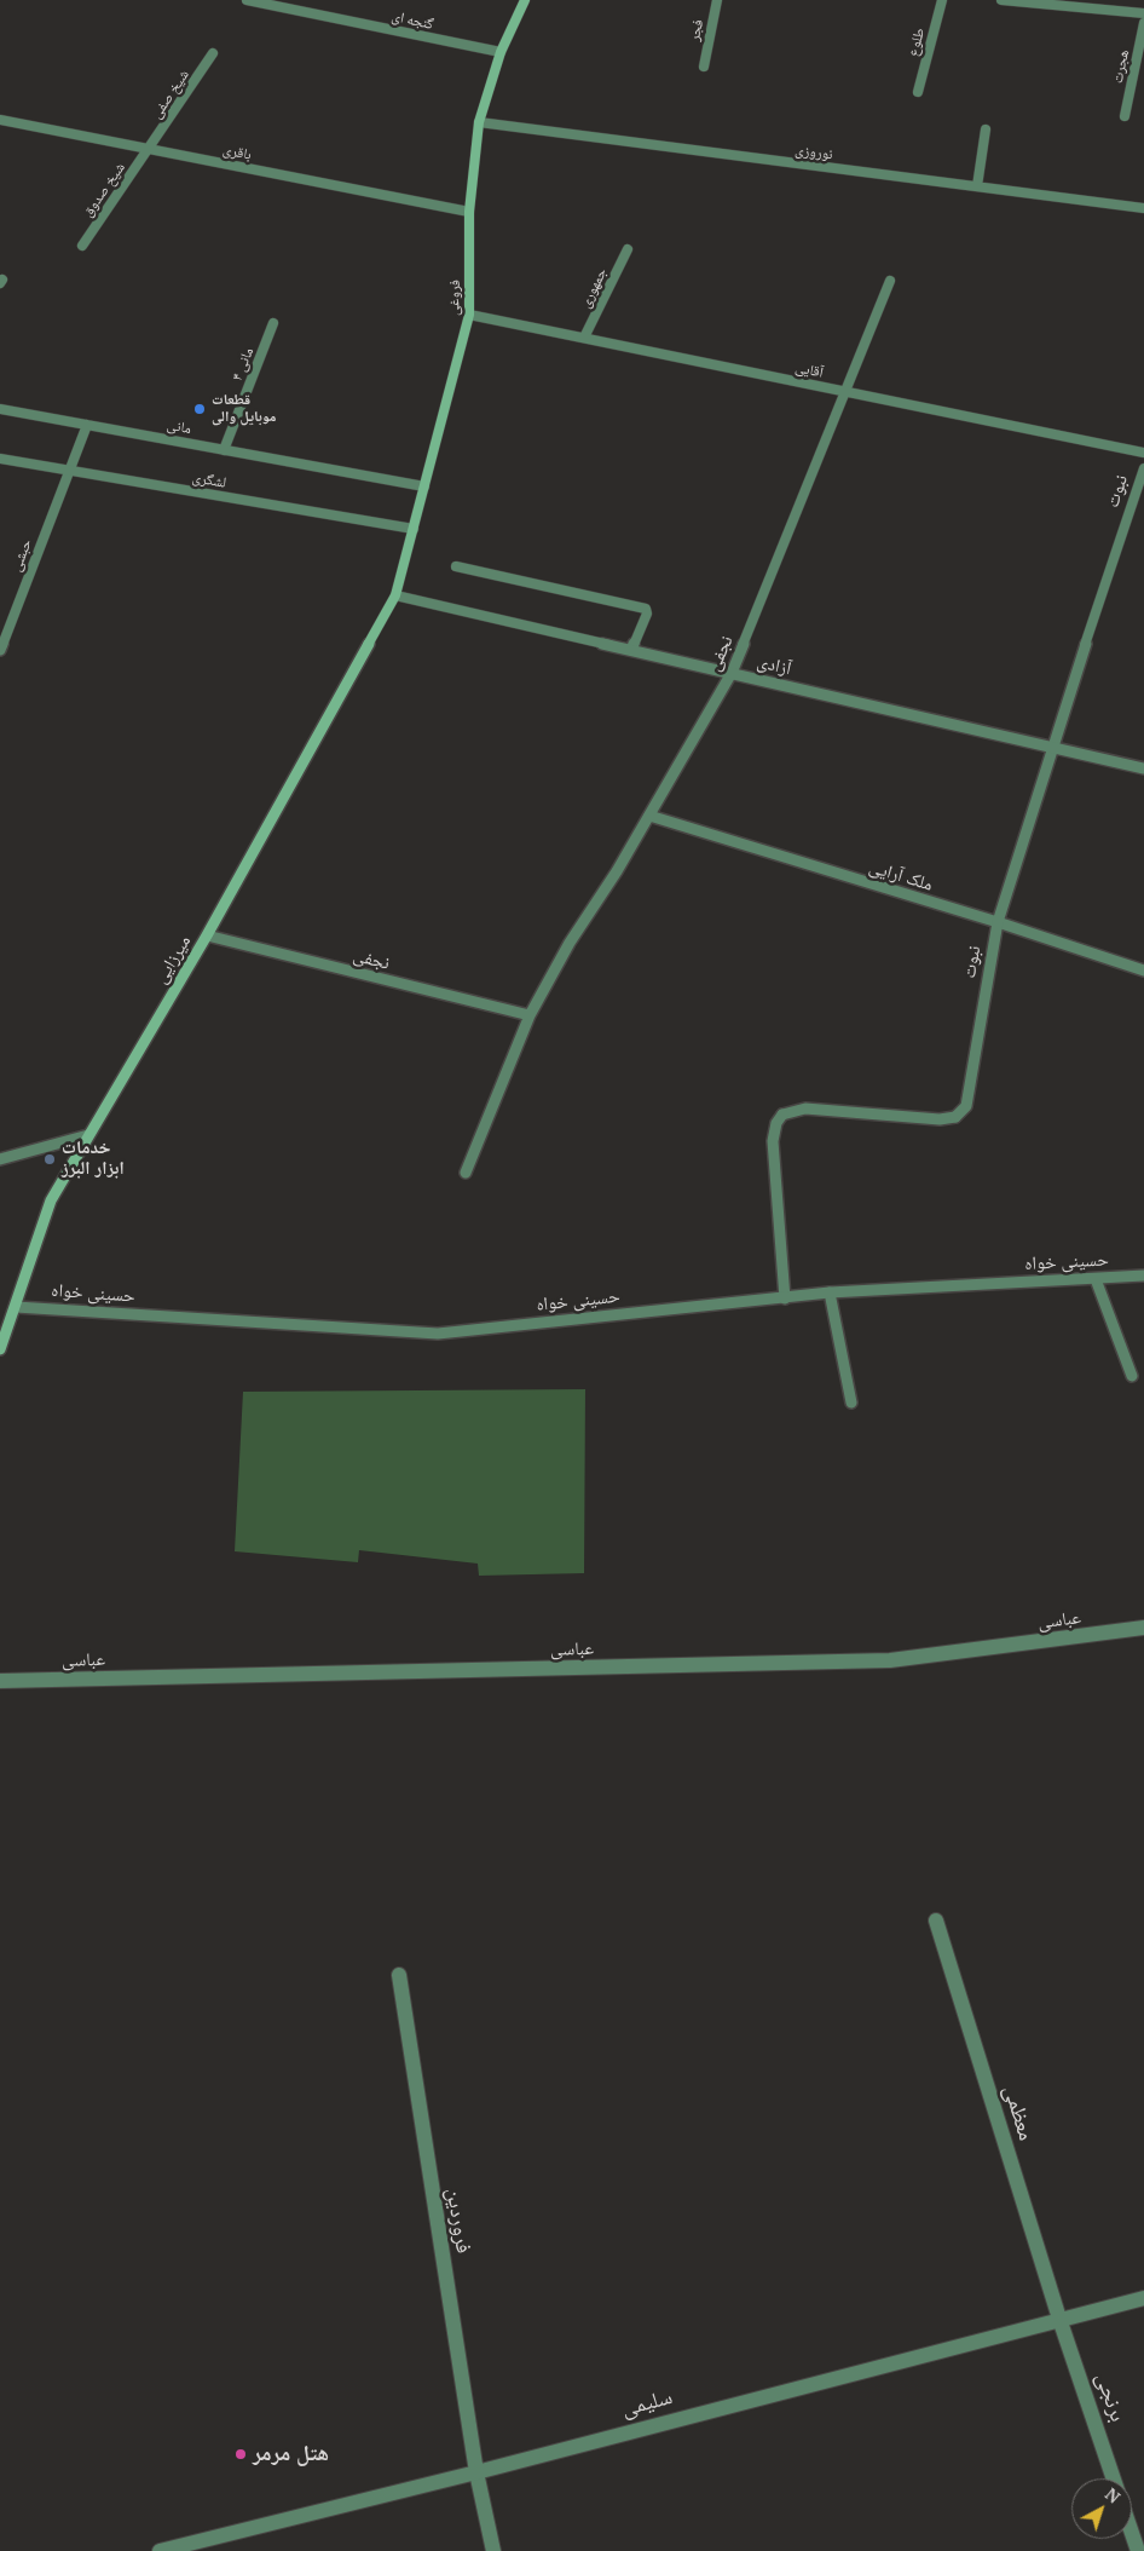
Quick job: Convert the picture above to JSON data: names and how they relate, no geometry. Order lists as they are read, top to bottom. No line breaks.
{"streets":{"main road":["فروغی","میرزایی"],"street":["گنجه ای","فجر","طلوع","هجرت","شیخ صفی","باقری","نوروزی","شیخ صدوق","جمهوری","مانی ۴","آقایی","مانی","لشگری","نبوت","حبشی","نجفی","آزادی","ملک آرایی","حسینی خواه","عباسی","معظمی","فروردین","برنجی","سلیمی"]},"crossings":[["گنجه ای","فروغی"],["شیخ صفی","باقری"],["شیخ صفی","شیخ صدوق"],["باقری","شیخ صدوق"],["باقری","فروغی"],["نوروزی","فروغی"],["جمهوری","آقایی"],["فروغی","آقایی"],["فروغی","مانی"],["فروغی","لشگری"],["فروغی","آزادی"],["فروغی","میرزایی"],["مانی ۴","مانی"],["آقایی","نجفی"],["مانی","حبشی"],["لشگری","حبشی"],["نبوت","آزادی"],["نبوت","ملک آرایی"],["نبوت","حسینی خواه"],["نجفی","آزادی"],["نجفی","ملک آرایی"],["نجفی","میرزایی"],["آزادی","میرزایی"],["میرزایی","حسینی خواه"],["معظمی","برنجی"],["معظمی","سلیمی"],["فروردین","سلیمی"],["برنجی","سلیمی"]],"places":["قطعات موبایل والی","خدمات ابزار البرز","هتل مرمر"],"north":"top right"}
